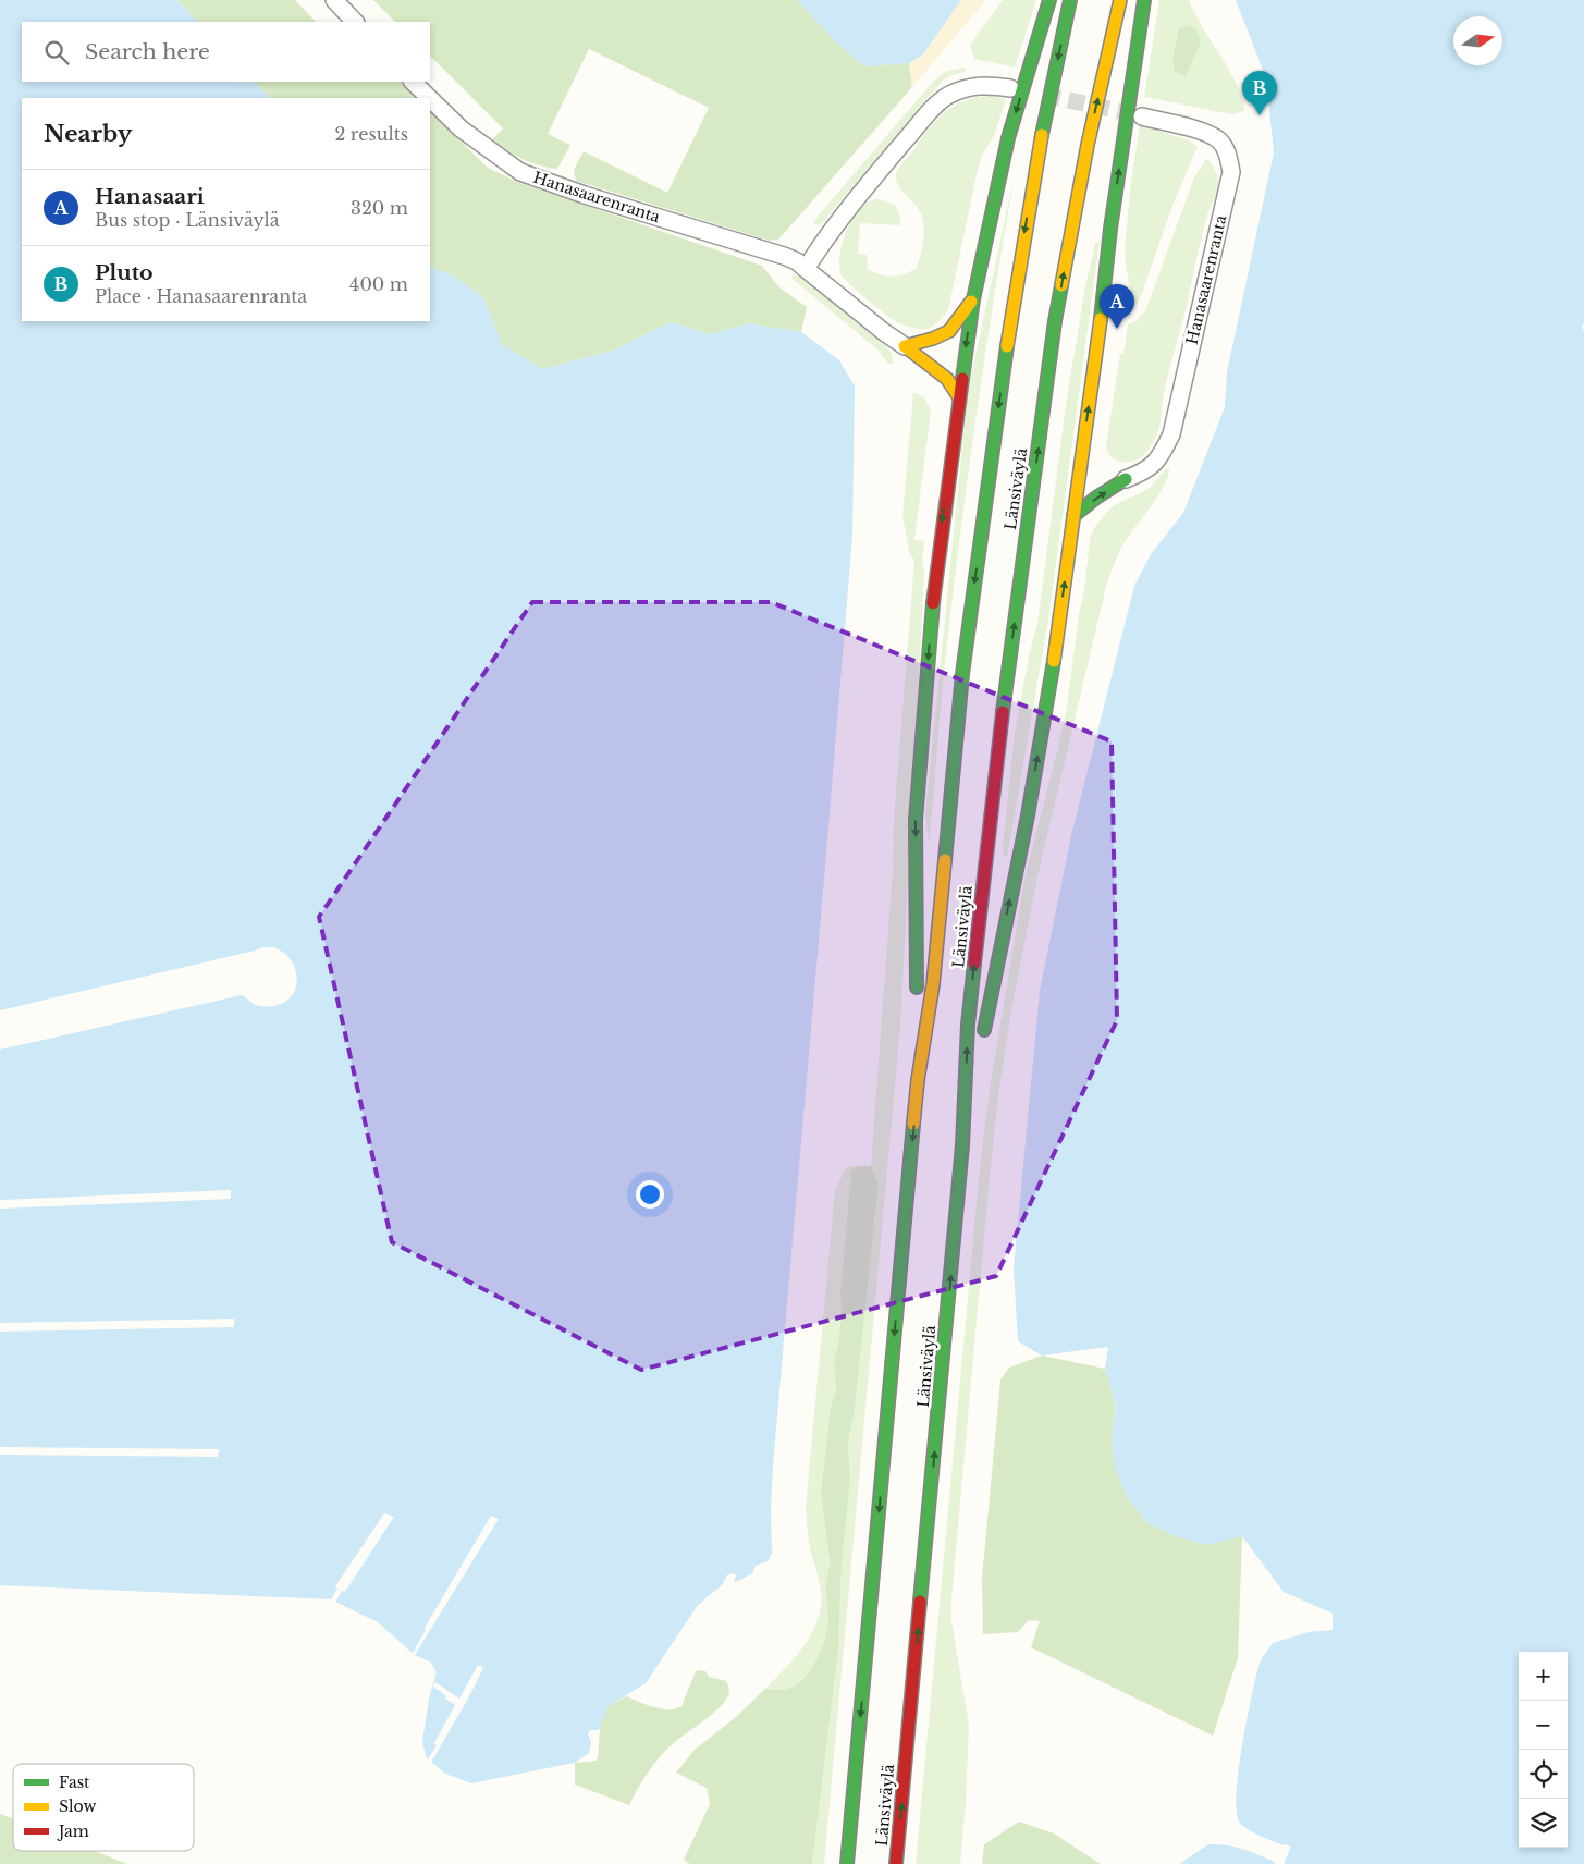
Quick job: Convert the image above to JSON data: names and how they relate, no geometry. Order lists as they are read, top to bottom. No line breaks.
{"streets":{"highway":["Länsiväylä"],"street":["Hanasaarenranta"]},"legend":["Fast","Slow","Jam"],"north":"right","page":{"search":"Search here","pins":["B","A"],"heading":["Nearby","2 results"],"list":[{"mark":"A","name":"Hanasaari","note":"Bus stop · Länsiväylä","value":"320 m"},{"mark":"B","name":"Pluto","note":"Place · Hanasaarenranta","value":"400 m"}],"map_buttons":["+","−"]}}
